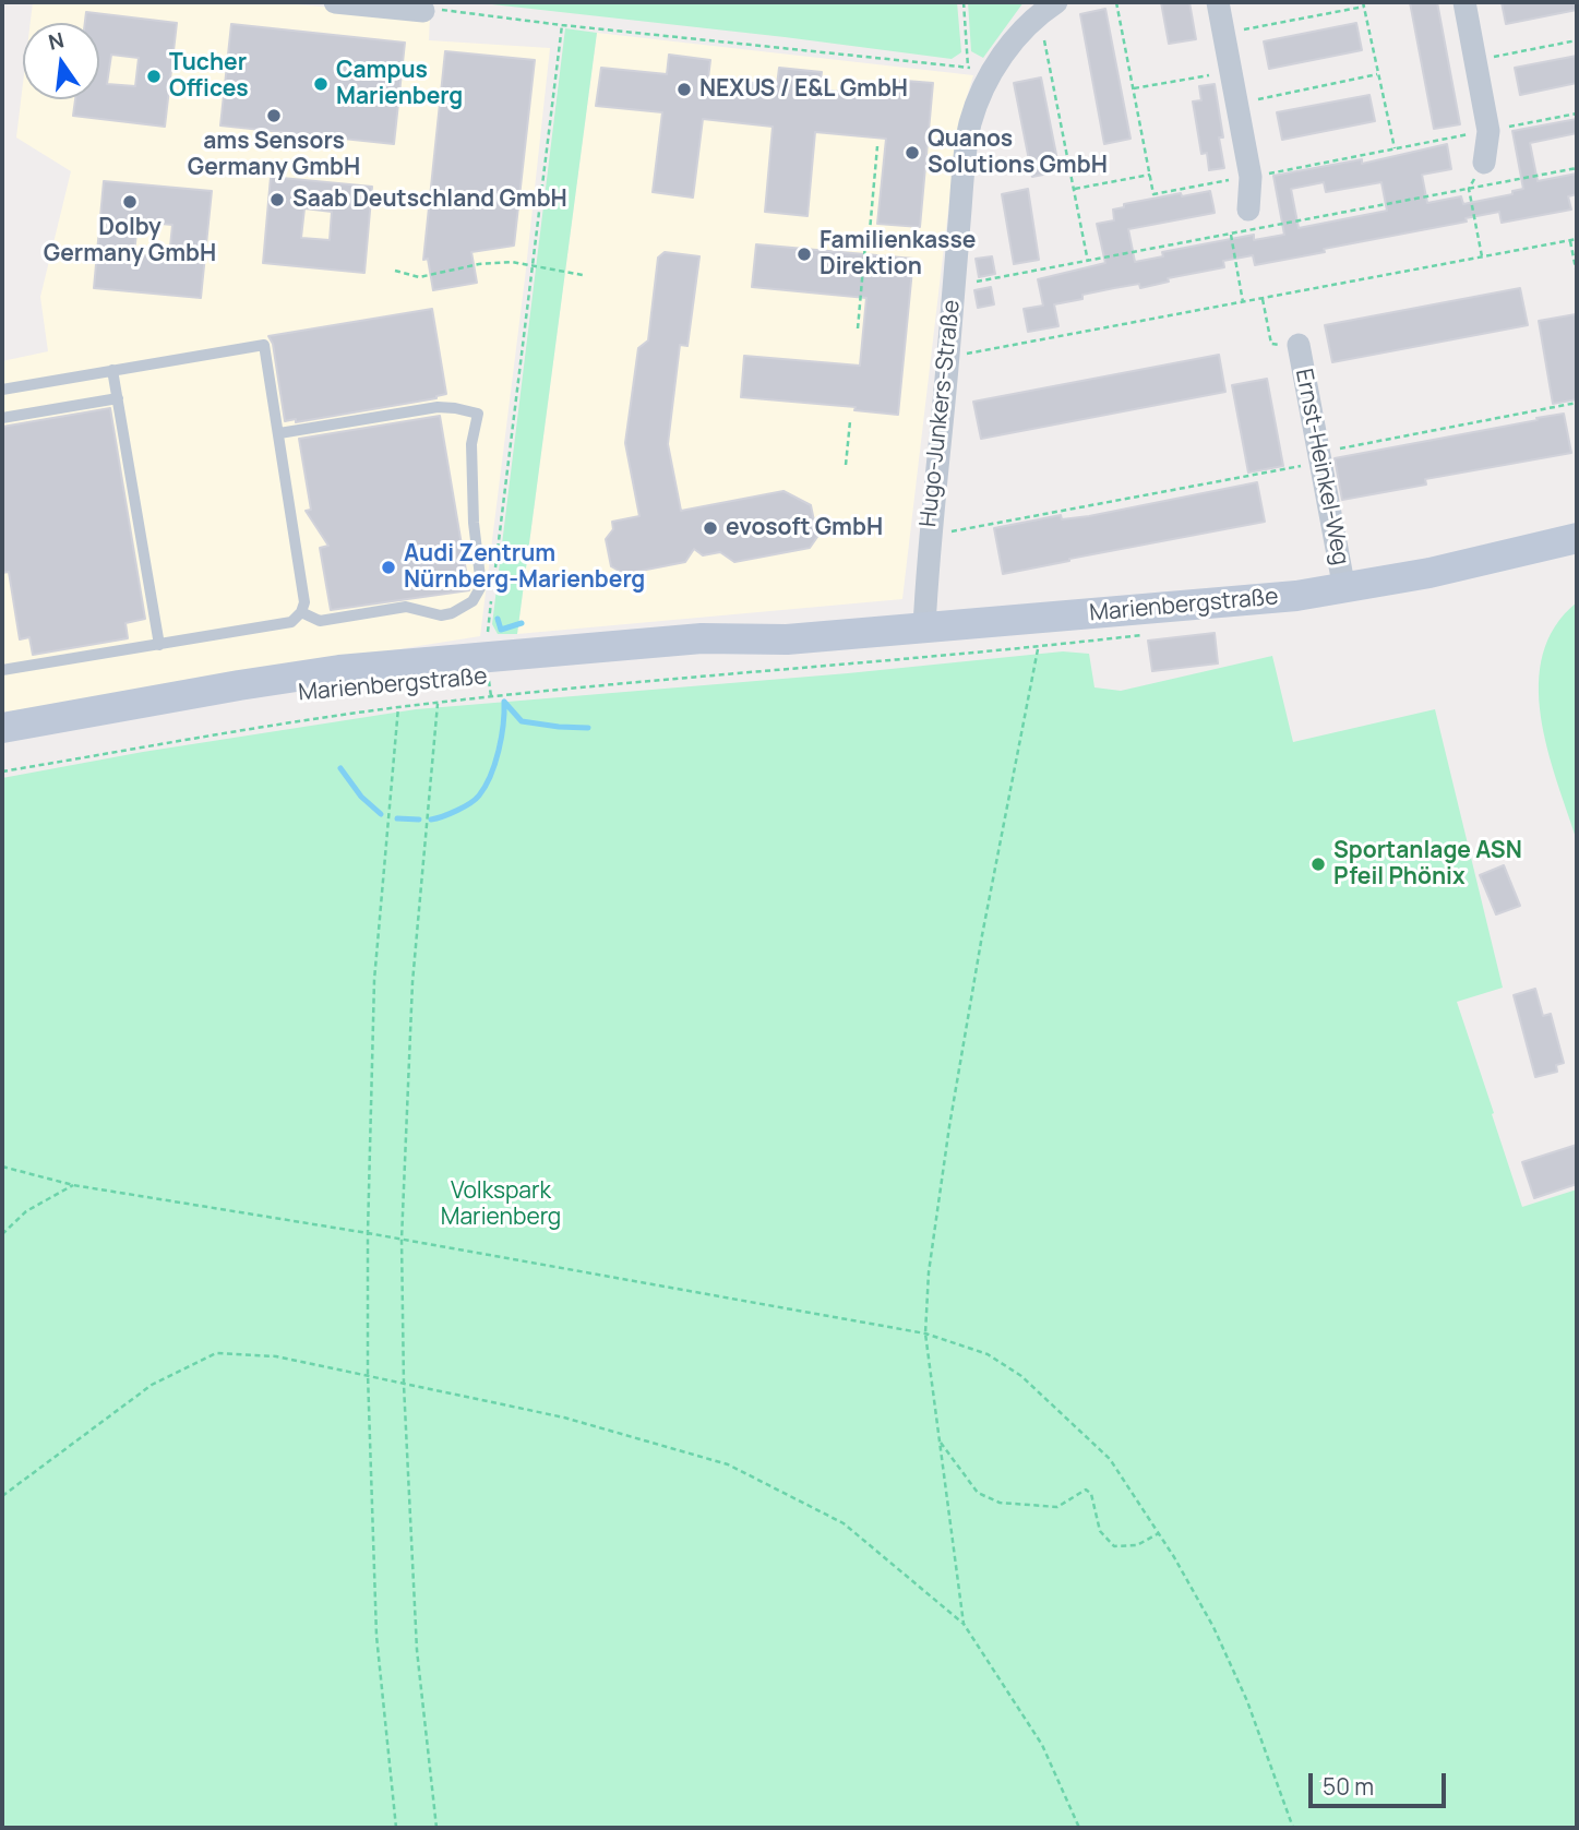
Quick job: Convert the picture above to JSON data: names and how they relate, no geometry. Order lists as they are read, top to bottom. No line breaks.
{"streets":{"main road":["Marienbergstraße"],"street":["Hugo-Junkers-Straße","Ernst-Heinkel-Weg"]},"crossings":[["Hugo-Junkers-Straße","Marienbergstraße"],["Ernst-Heinkel-Weg","Marienbergstraße"]],"parks":["Volkspark Marienberg"],"places":["Tucher Offices","Campus Marienberg","NEXUS / E&L GmbH","ams Sensors Germany GmbH","Quanos Solutions GmbH","Saab Deutschland GmbH","Dolby Germany GmbH","Familienkasse Direktion","evosoft GmbH","Audi Zentrum Nürnberg-Marienberg","Sportanlage ASN Pfeil Phönix"],"scale_bar":"50 m","north":"top"}
